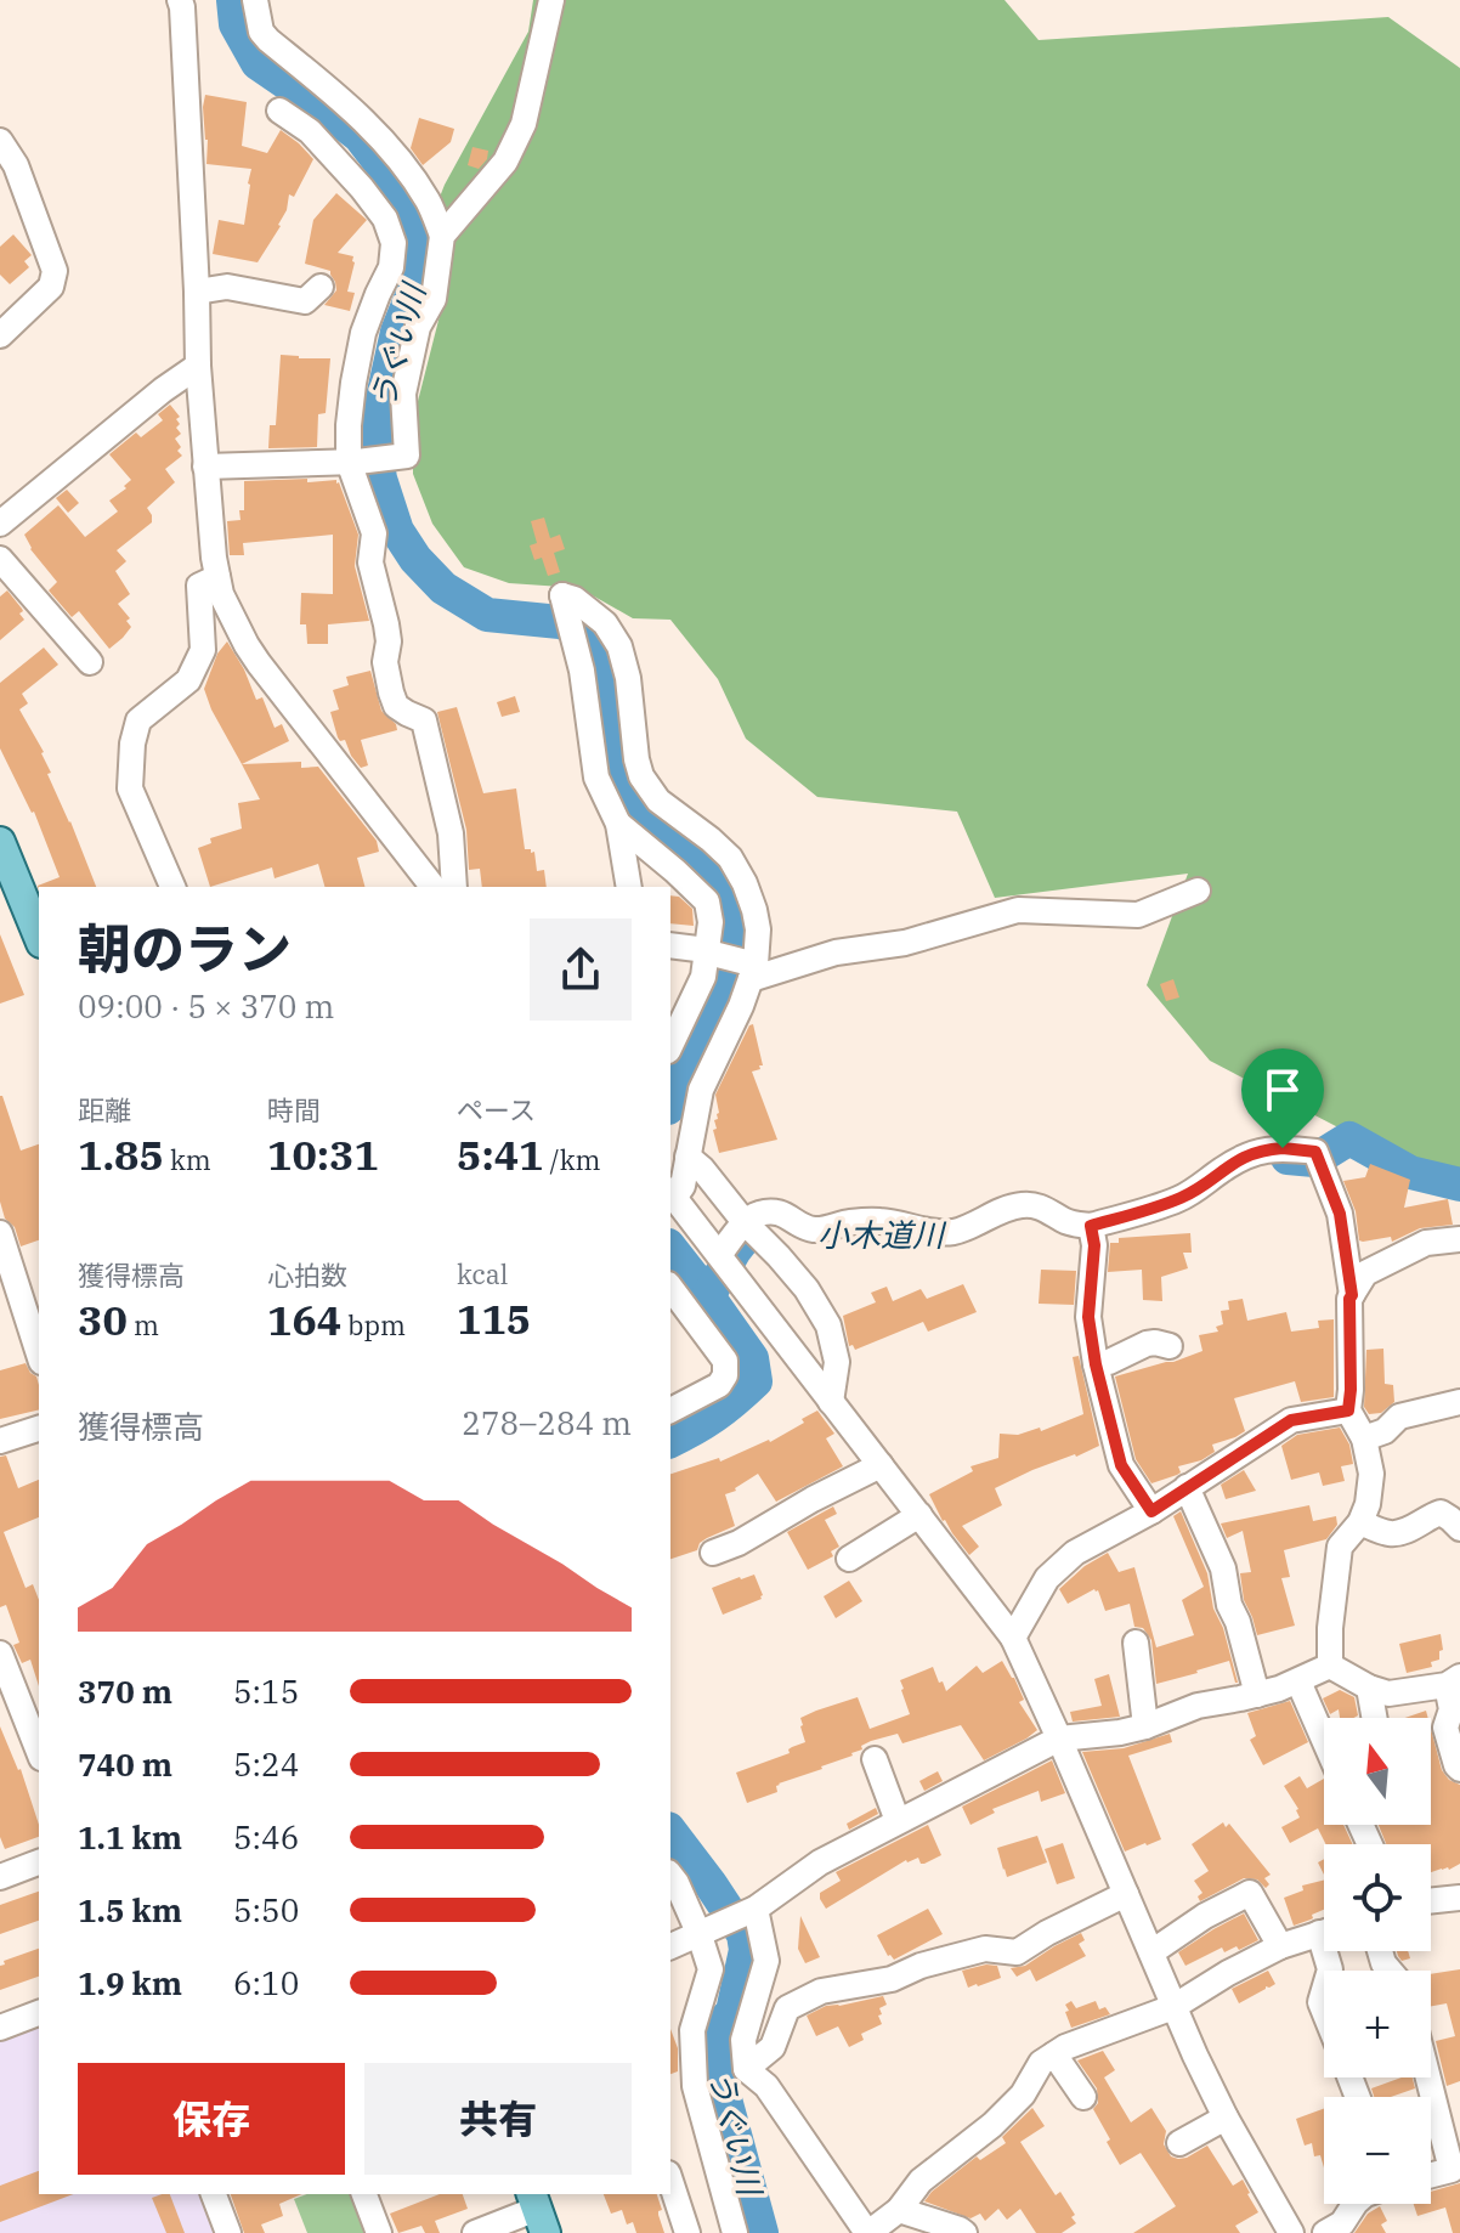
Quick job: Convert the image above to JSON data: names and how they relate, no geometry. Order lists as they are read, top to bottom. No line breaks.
{"water":["うぐい川","小木道川"],"north":"top","page":{"heading":["朝のラン","09:00 · 5 × 370 m"],"stats":[["距離","1.85 km"],["時間","10:31"],["ペース","5:41 /km"],["獲得標高","30 m"],["心拍数","164 bpm"],["kcal","115"]],"chart":["獲得標高","278–284 m"],"list":[{"name":"370 m","note":"5:15"},{"name":"740 m","note":"5:24"},{"name":"1.1 km","note":"5:46"},{"name":"1.5 km","note":"5:50"},{"name":"1.9 km","note":"6:10"}],"map_buttons":["+","−"],"buttons":["保存","共有"]}}
